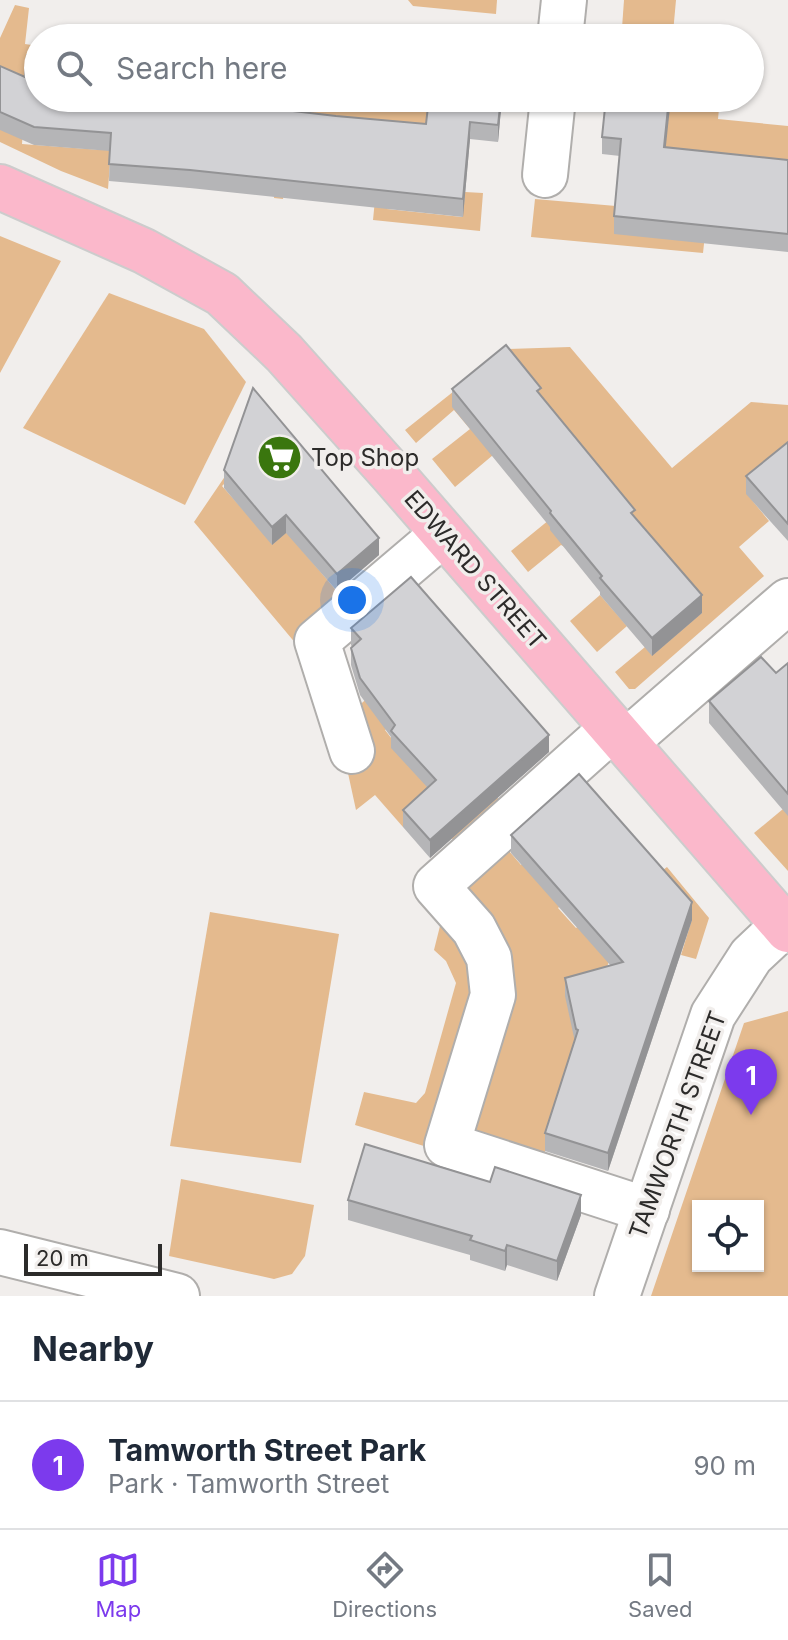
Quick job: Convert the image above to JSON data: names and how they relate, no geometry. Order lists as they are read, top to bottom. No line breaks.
{"streets":{"main road":["EDWARD STREET"],"street":["TAMWORTH STREET"]},"crossings":[["EDWARD STREET","TAMWORTH STREET"]],"places":{"supermarket":["Top Shop"]},"scale_bar":"20 m","page":{"search":"Search here","pins":"1","scale":"20 m","heading":"Nearby","list":[{"mark":"1","name":"Tamworth Street Park","note":"Park · Tamworth Street","value":"90 m"}],"nav":["Map","Directions","Saved"]}}
